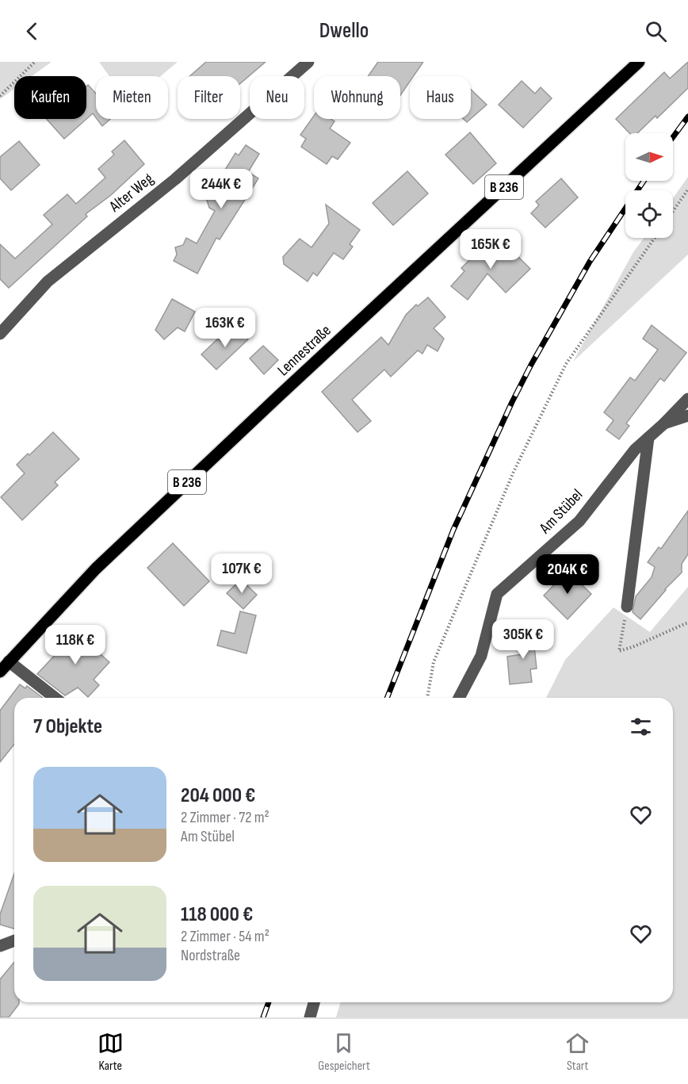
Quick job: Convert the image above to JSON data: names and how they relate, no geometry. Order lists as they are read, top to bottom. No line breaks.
{"streets":{"main road":["B 236","Lennestraße"],"street":["Alter Weg","Am Stübel"]},"north":"right","page":{"header":"Dwello","chip":["Kaufen","Mieten","Filter","Neu","Wohnung","Haus"],"price":["244K €","165K €","163K €","107K €","204K €","305K €","118K €"],"heading":"7 Objekte","list":[{"name":"204 000 €","note":"2 Zimmer · 72 m² · Am Stübel"},{"name":"118 000 €","note":"2 Zimmer · 54 m² · Nordstraße"}],"tabs":["Karte","Gespeichert","Start"]}}
